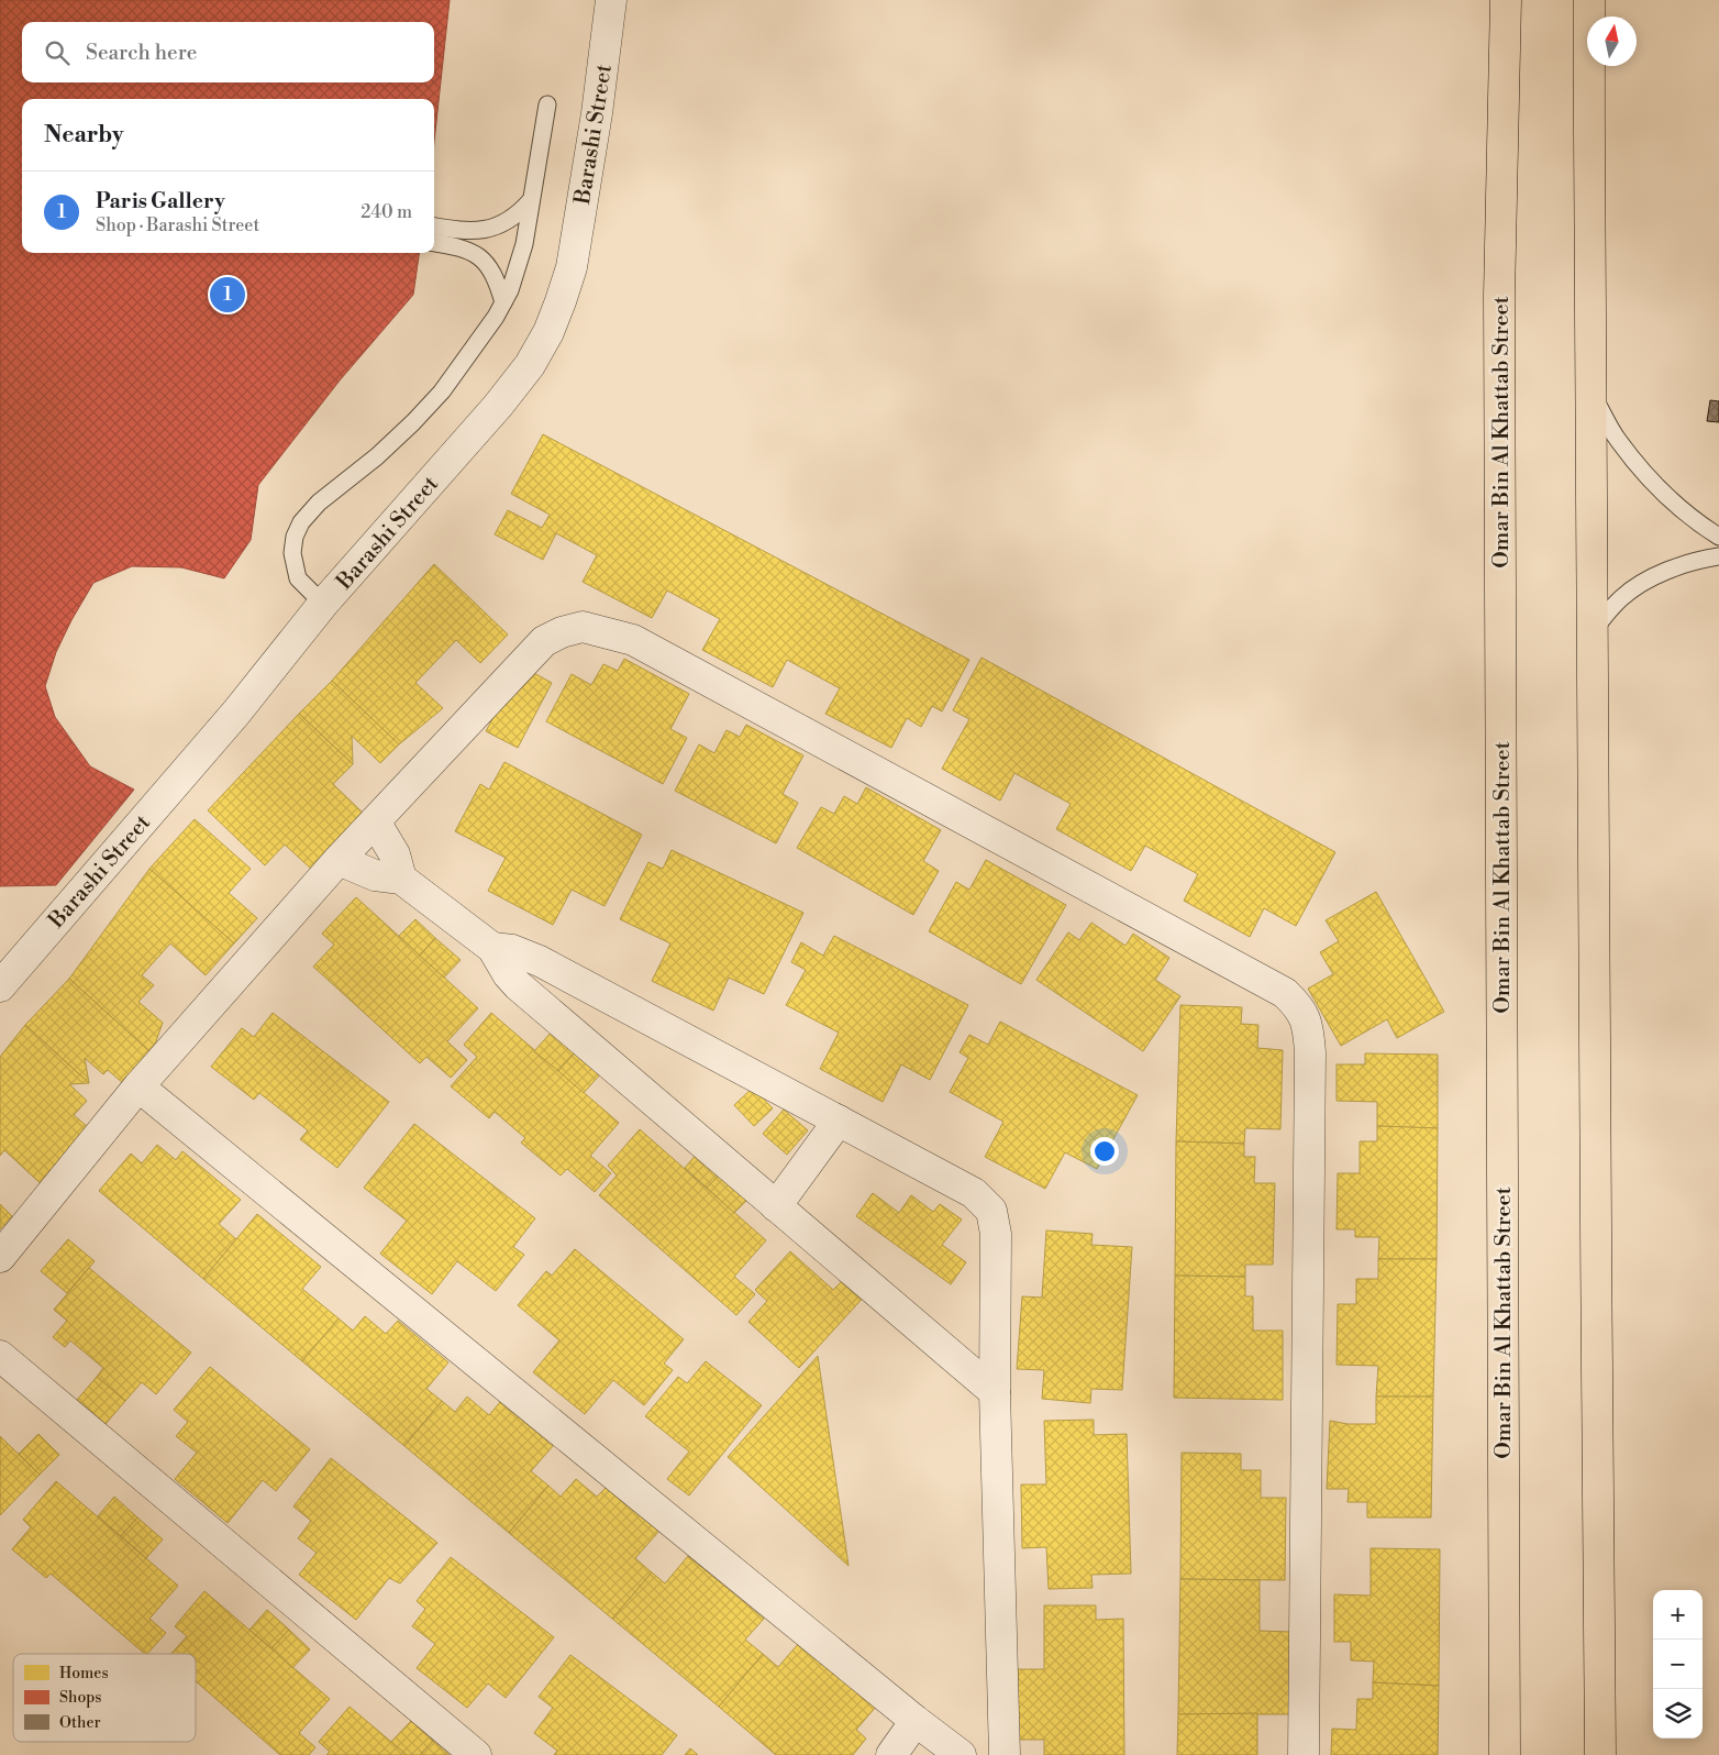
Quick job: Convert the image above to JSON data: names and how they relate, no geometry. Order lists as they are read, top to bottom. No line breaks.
{"streets":{"main road":["Omar Bin Al Khattab Street"],"street":["Barashi Street"]},"legend":["Homes","Shops","Other"],"north":"top","page":{"search":"Search here","heading":"Nearby","list":[{"mark":"1","name":"Paris Gallery","note":"Shop · Barashi Street","value":"240 m"}],"pins":"1","map_buttons":["+","−"]}}
